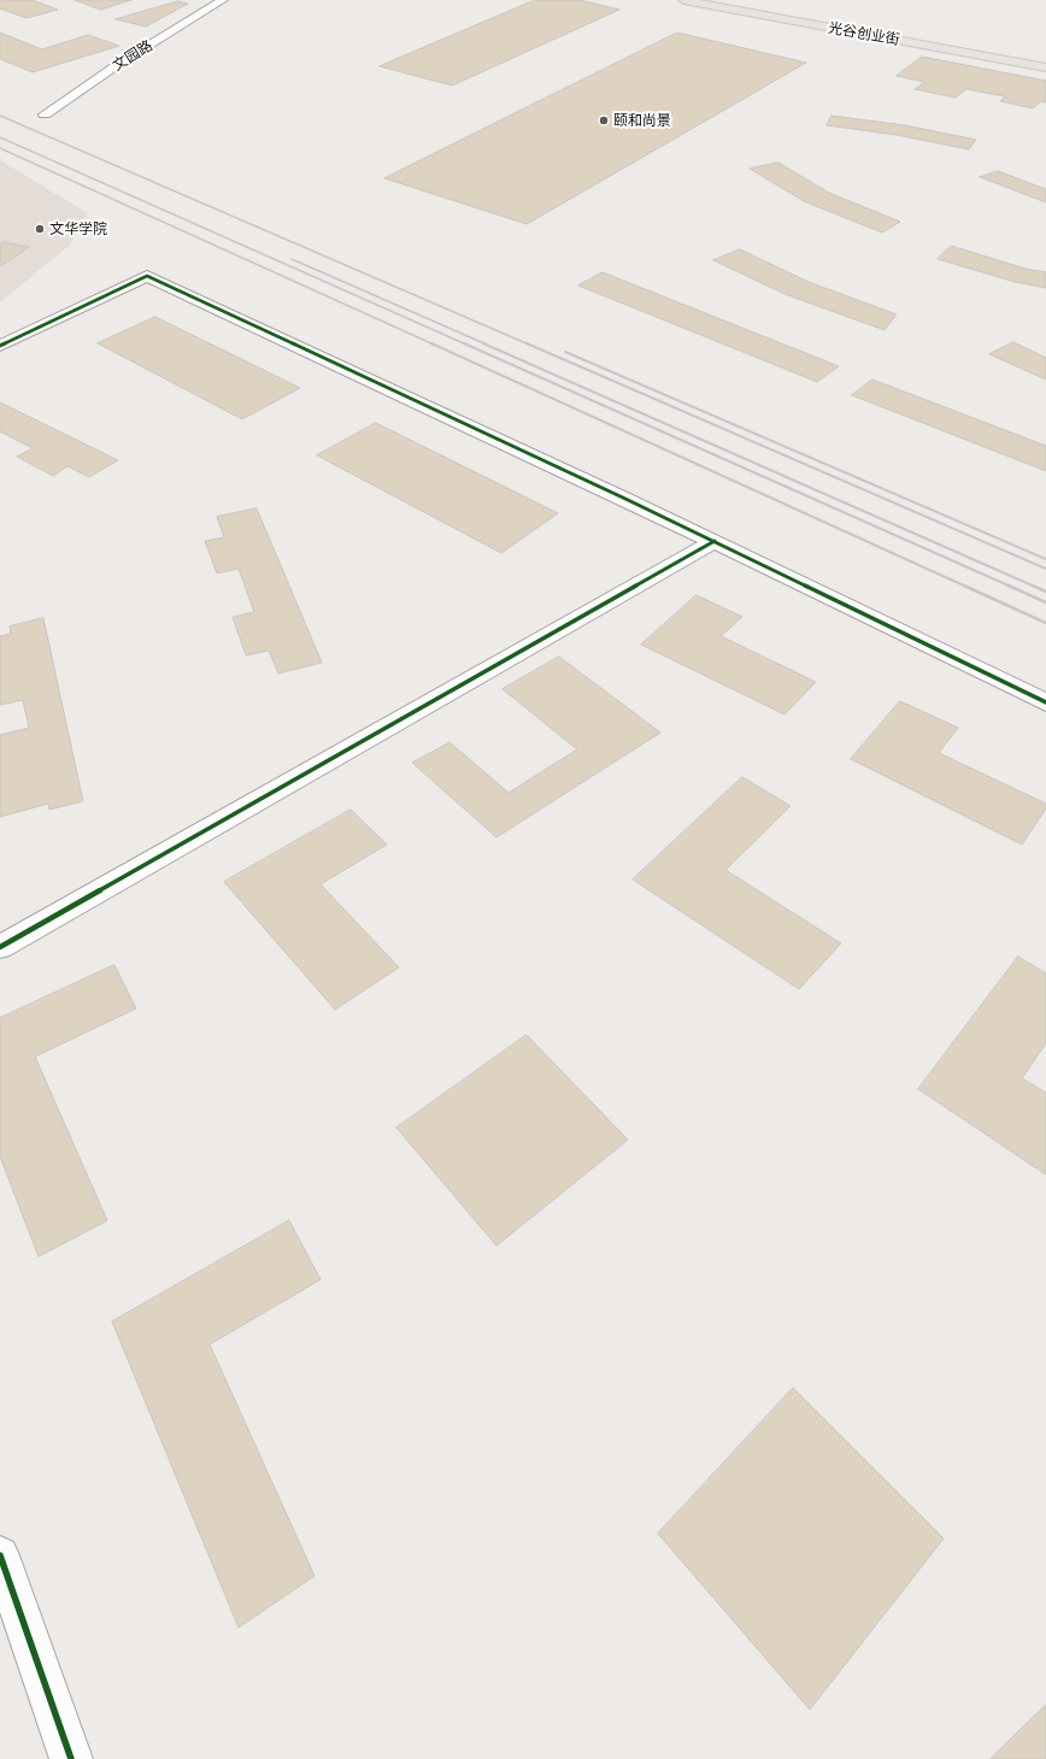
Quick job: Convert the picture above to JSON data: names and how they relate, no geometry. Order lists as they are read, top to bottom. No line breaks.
{"streets":{"main road":["光谷创业街"],"street":["文园路"]},"places":["颐和尚景","文华学院"]}
